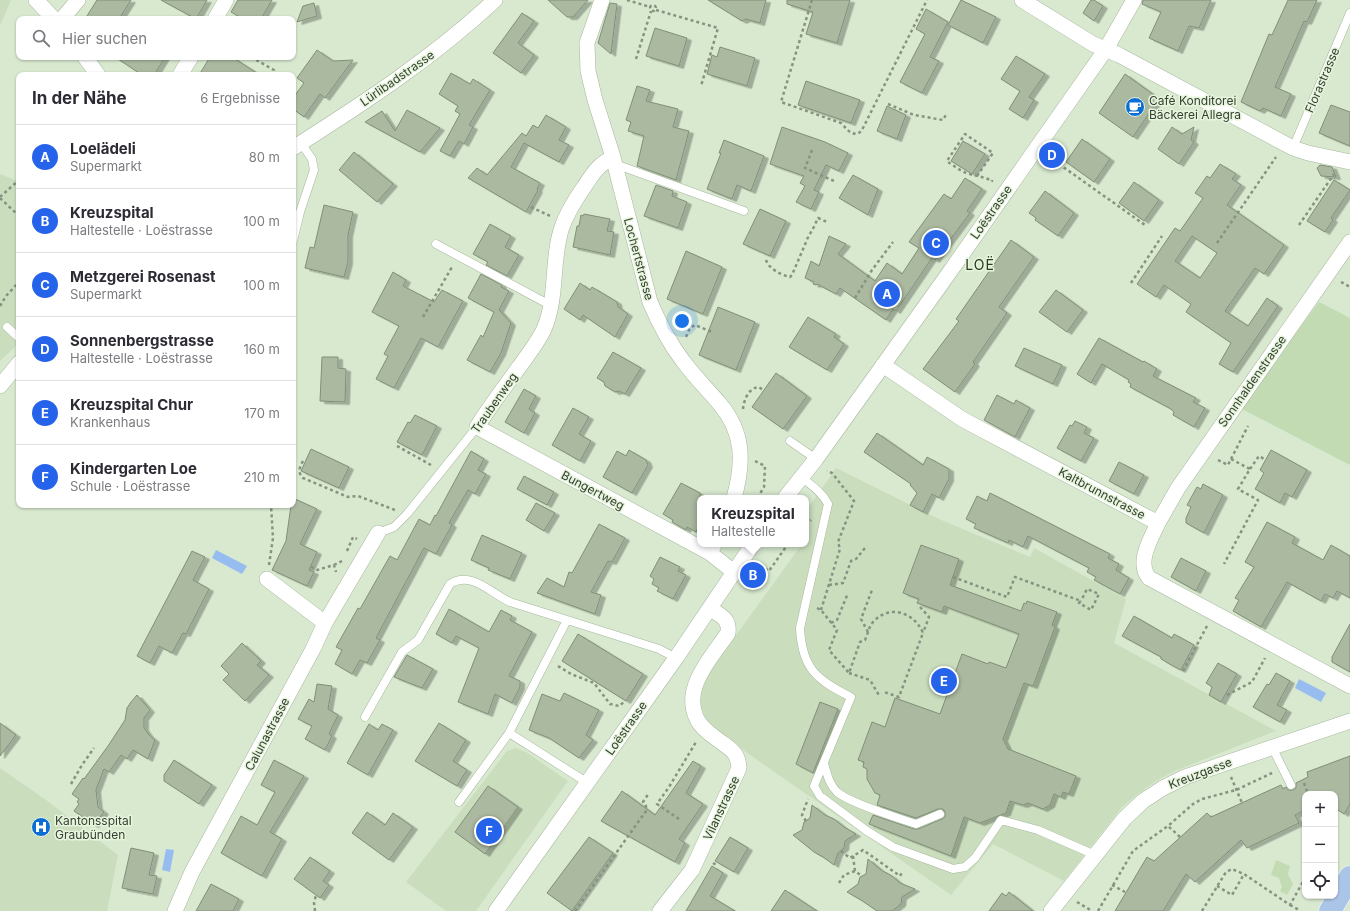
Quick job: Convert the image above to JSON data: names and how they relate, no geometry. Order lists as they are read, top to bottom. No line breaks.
{"streets":{"street":["Lürlibadstrasse","Loëstrasse","Lochertstrasse","Sonnhaldenstrasse","Traubenweg","Bungertweg","Kaltbrunnstrasse","Calunastrasse","Kreuzgasse","Vilanstrasse"],"lane":["Florastrasse"]},"crossings":[["Loëstrasse","Kaltbrunnstrasse"],["Loëstrasse","Vilanstrasse"],["Lochertstrasse","Traubenweg"],["Sonnhaldenstrasse","Kaltbrunnstrasse"],["Traubenweg","Bungertweg"],["Traubenweg","Calunastrasse"]],"districts":["LOË"],"places":{"cafe":["Café Konditorei Bäckerei Allegra"],"hospital":["Kantonsspital Graubünden"]},"page":{"search":"Hier suchen","heading":["In der Nähe","6 Ergebnisse"],"list":[{"mark":"A","name":"Loelädeli","note":"Supermarkt","value":"80 m"},{"mark":"B","name":"Kreuzspital","note":"Haltestelle · Loëstrasse","value":"100 m"},{"mark":"C","name":"Metzgerei Rosenast","note":"Supermarkt","value":"100 m"},{"mark":"D","name":"Sonnenbergstrasse","note":"Haltestelle · Loëstrasse","value":"160 m"},{"mark":"E","name":"Kreuzspital Chur","note":"Krankenhaus","value":"170 m"},{"mark":"F","name":"Kindergarten Loe","note":"Schule · Loëstrasse","value":"210 m"}],"pins":["D","C","A","B","E","F"],"popup":["Kreuzspital","Haltestelle"],"map_buttons":["+","−"]}}
